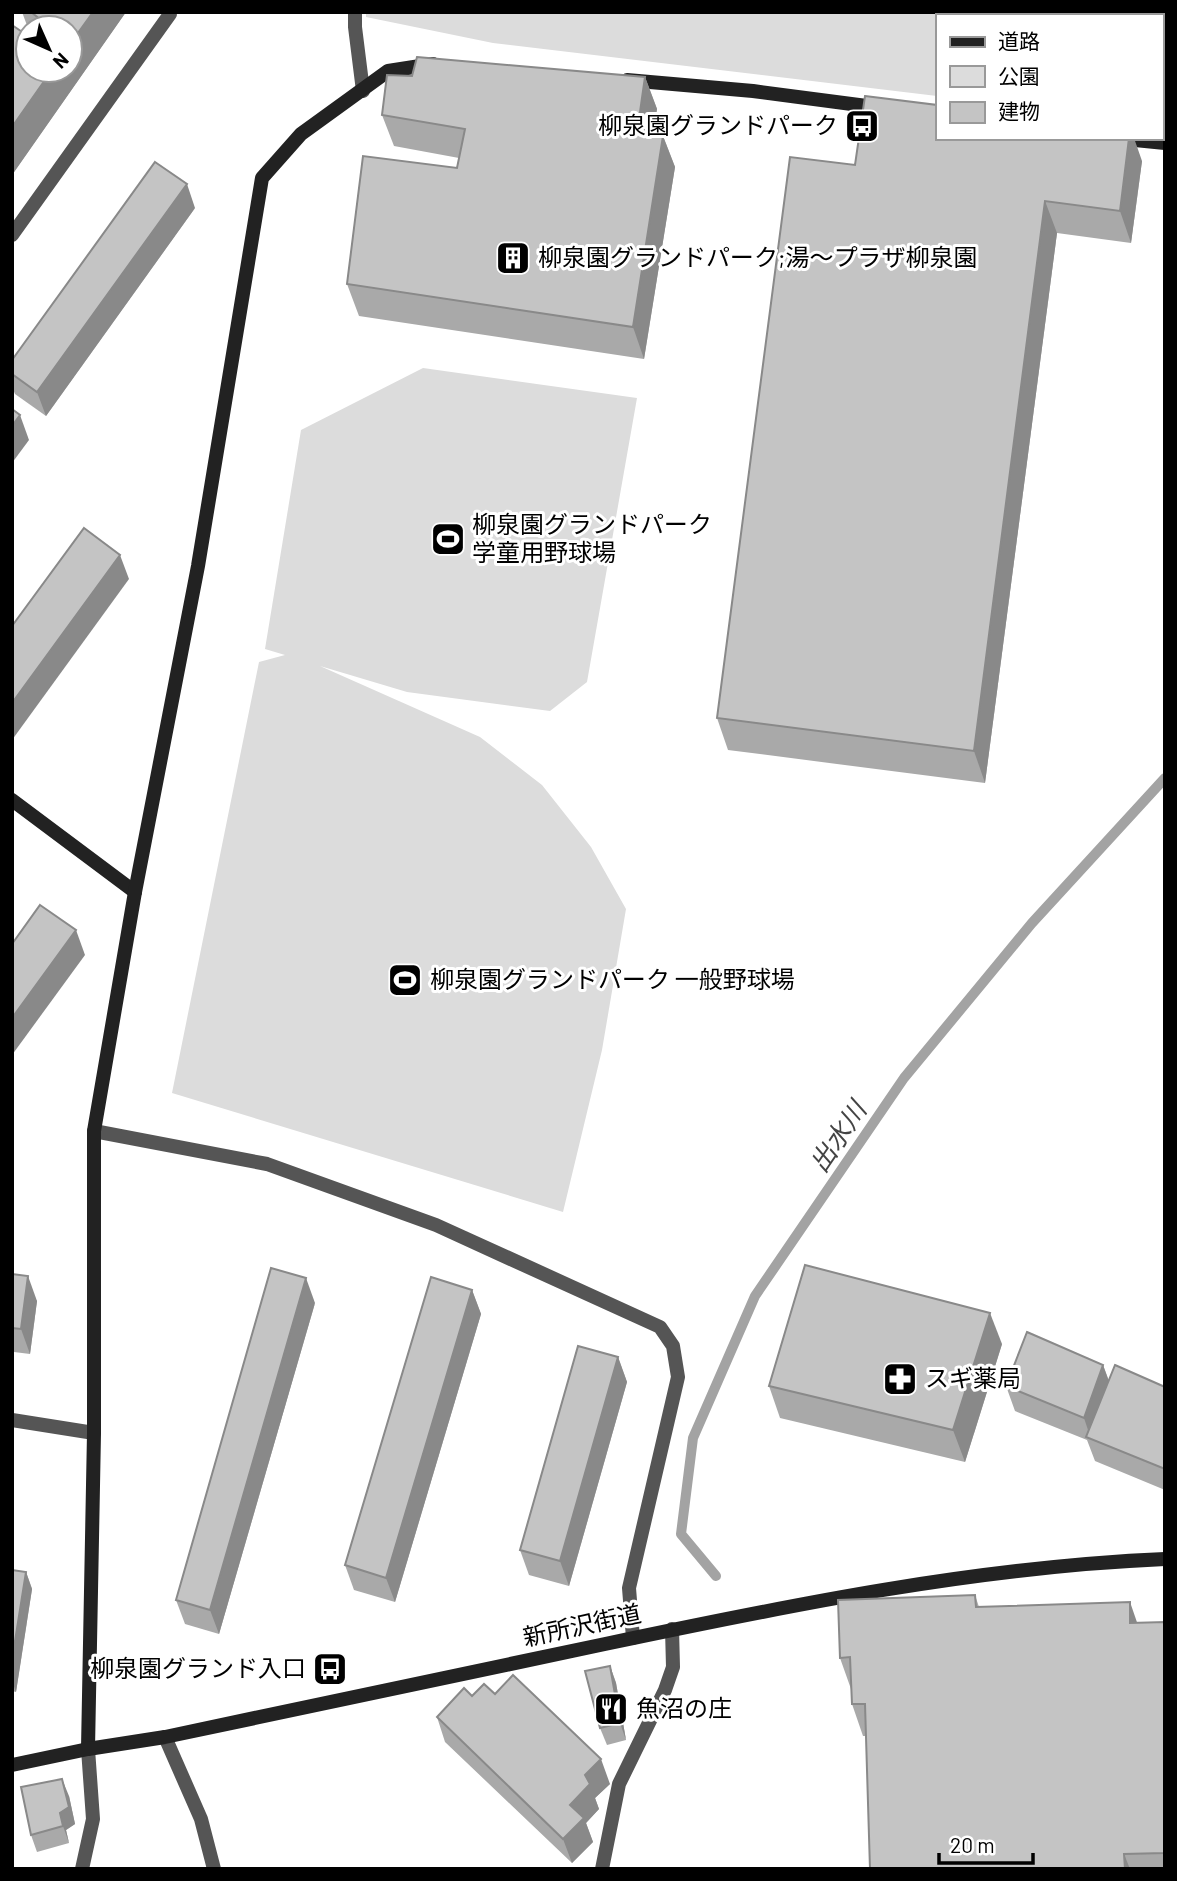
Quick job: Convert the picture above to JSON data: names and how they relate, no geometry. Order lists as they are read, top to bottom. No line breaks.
{"streets":{"street":["新所沢街道"]},"water":["出水川"],"places":{"bus stop":["柳泉園グランドパーク","柳泉園グランド入口"],"building":["柳泉園グランドパーク;湯〜プラザ柳泉園"],"sports":["柳泉園グランドパーク 学童用野球場","柳泉園グランドパーク 一般野球場"],"pharmacy":["スギ薬局"],"restaurant":["魚沼の庄"]},"legend":["道路","公園","建物"],"scale_bar":"20 m","north":"bottom right"}
